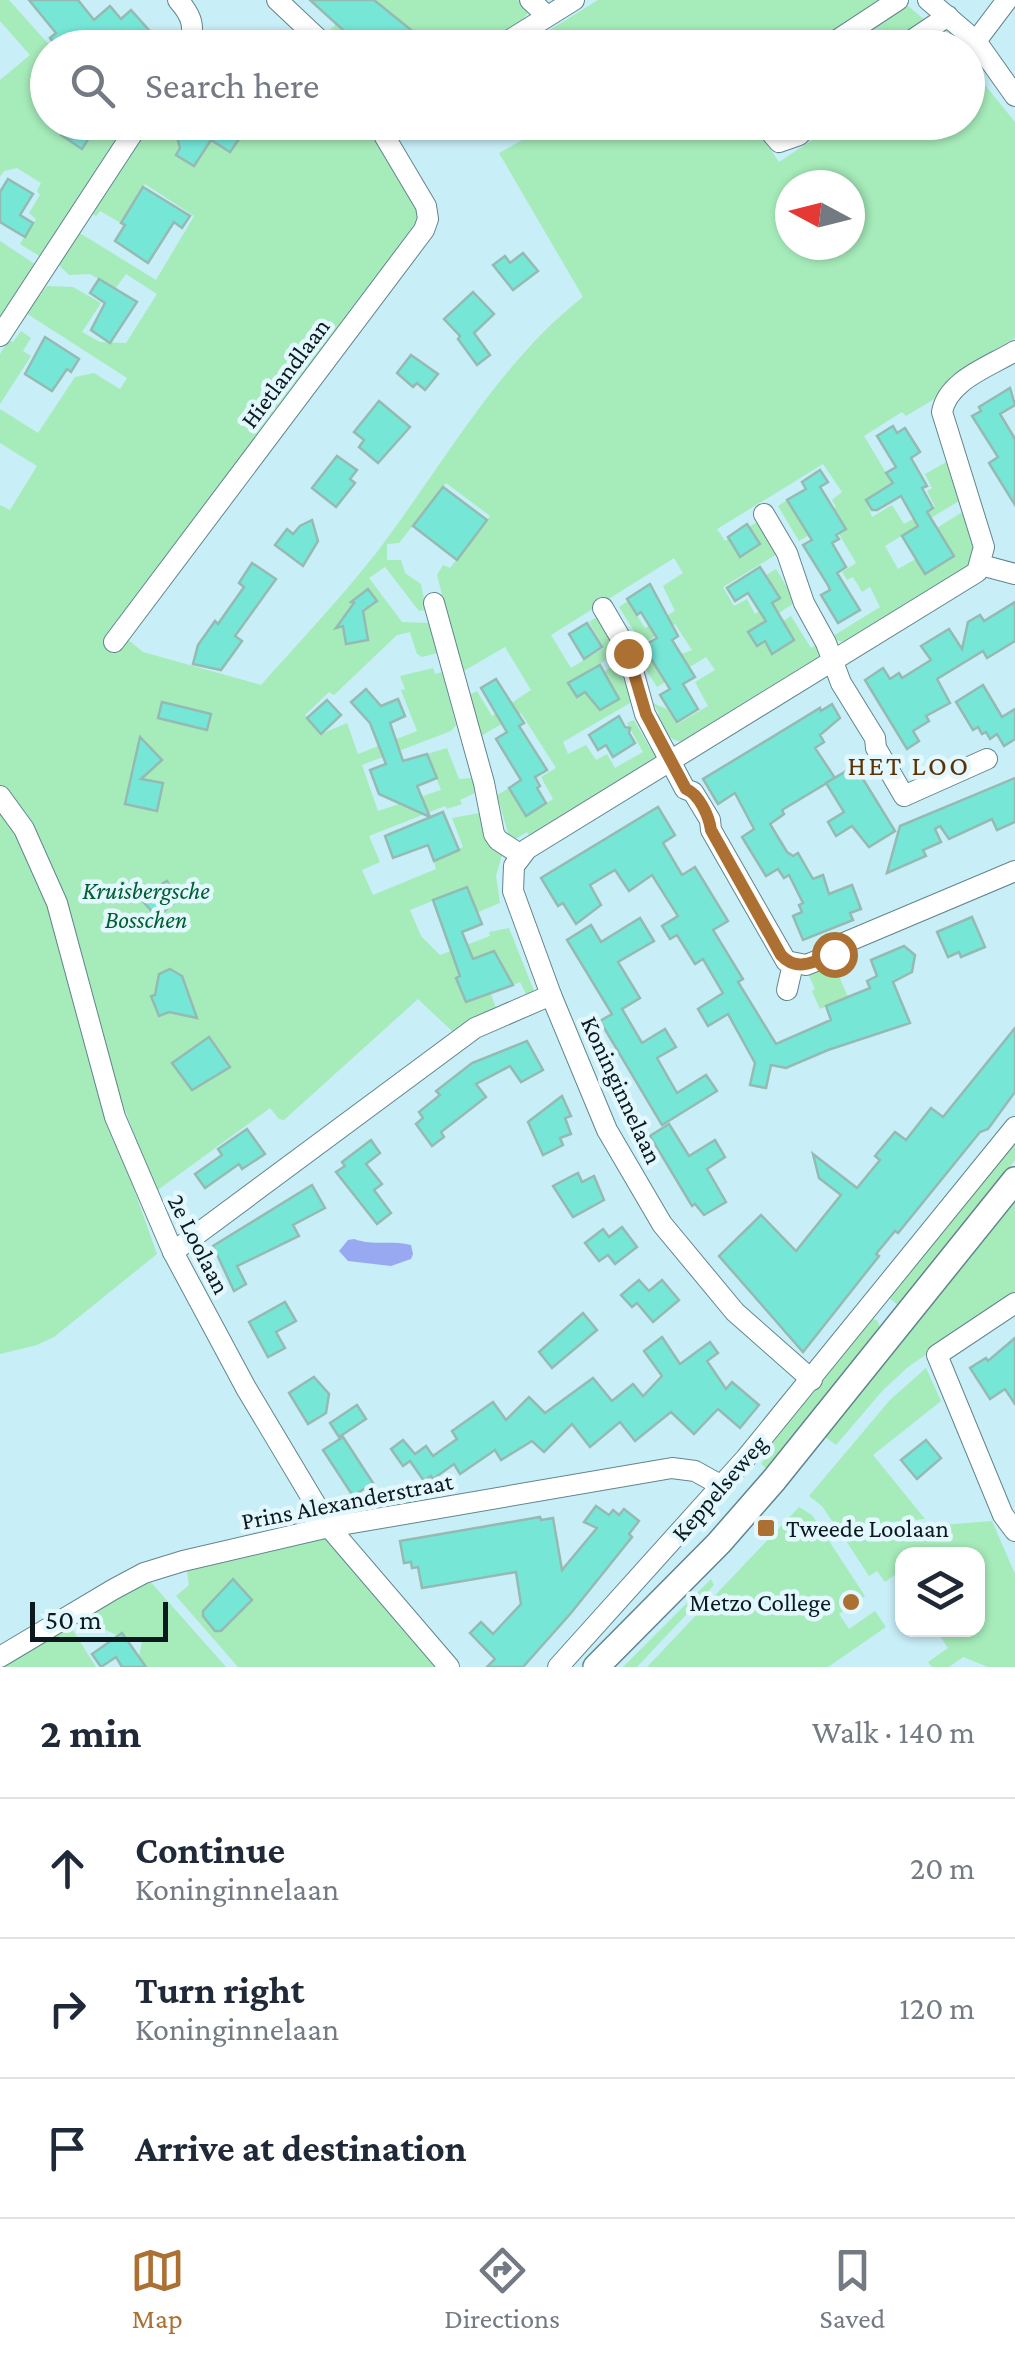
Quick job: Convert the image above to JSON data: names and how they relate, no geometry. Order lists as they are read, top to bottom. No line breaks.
{"streets":{"main road":["Keppelseweg"],"street":["Hietlandlaan","Koninginnelaan","2e Loolaan","Prins Alexanderstraat"]},"crossings":[["Koninginnelaan","2e Loolaan"],["Koninginnelaan","Keppelseweg"],["2e Loolaan","Prins Alexanderstraat"],["Keppelseweg","Prins Alexanderstraat"]],"districts":["HET LOO"],"parks":["Kruisbergsche Bosschen"],"places":{"transit":["Tweede Loolaan"],"other":["Metzo College"]},"scale_bar":"50 m","north":"left","page":{"search":"Search here","scale":"50 m","heading":["2 min","Walk · 140 m"],"list":[["Continue","Koninginnelaan","20 m"],["Turn right","Koninginnelaan","120 m"],"Arrive at destination"],"nav":["Map","Directions","Saved"]}}
